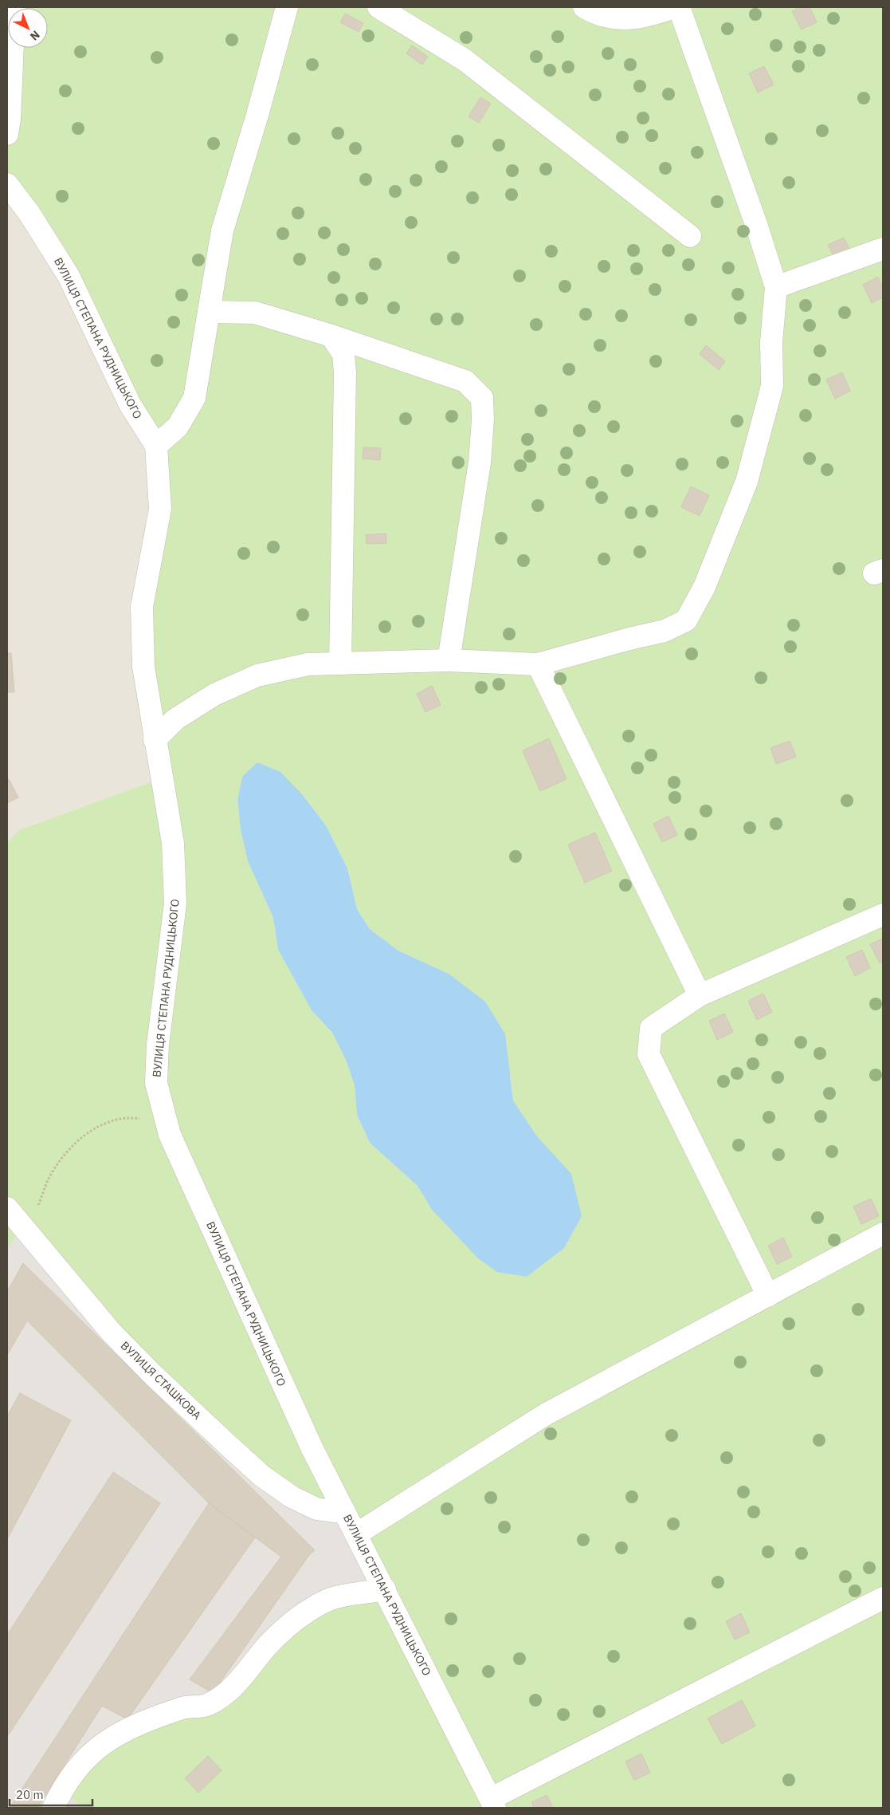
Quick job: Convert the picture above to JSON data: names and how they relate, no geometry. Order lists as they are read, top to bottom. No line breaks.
{"streets":{"street":["ВУЛИЦЯ СТЕПАНА РУДНИЦЬКОГО","ВУЛИЦЯ СТАШКОВА"]},"crossings":[["ВУЛИЦЯ СТЕПАНА РУДНИЦЬКОГО","ВУЛИЦЯ СТАШКОВА"]],"scale_bar":"20 m","north":"bottom right"}
